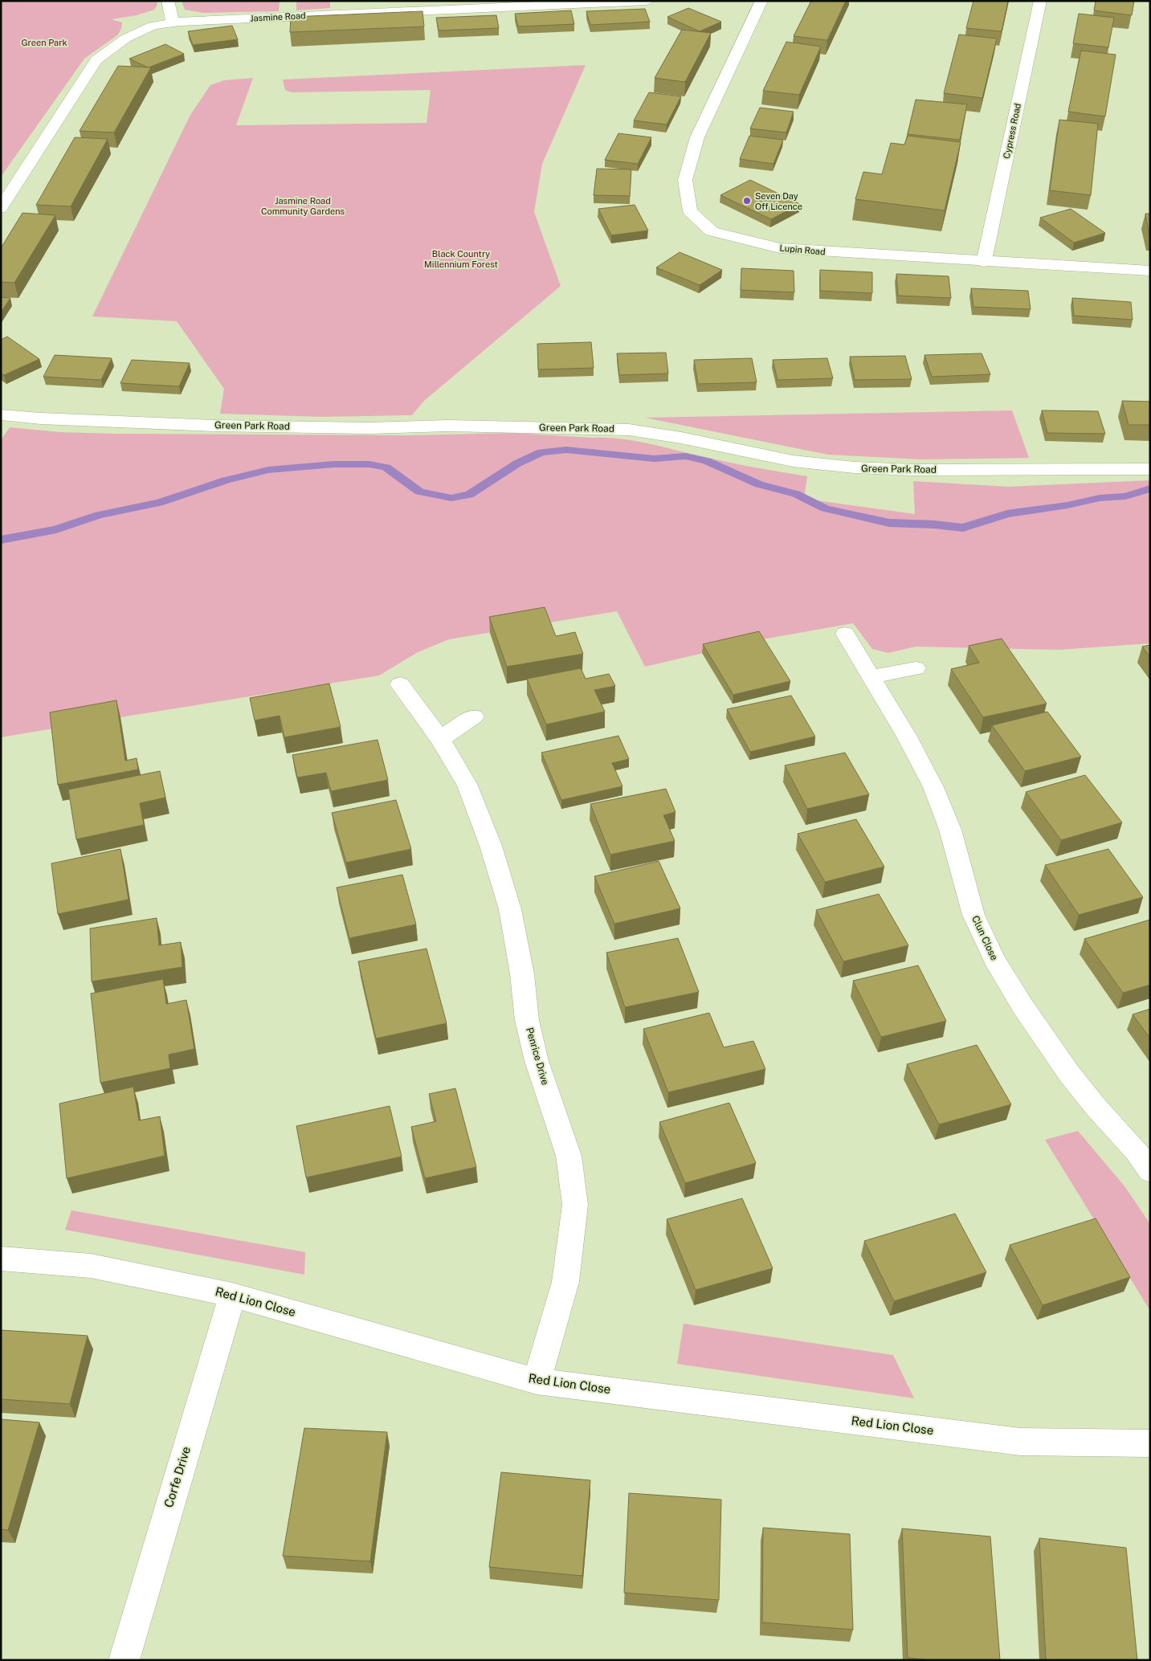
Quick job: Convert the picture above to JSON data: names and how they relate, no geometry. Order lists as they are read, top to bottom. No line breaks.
{"streets":{"street":["Jasmine Road","Cypress Road","Lupin Road","Green Park Road","Clun Close","Penrice Drive","Red Lion Close","Corfe Drive"]},"crossings":[["Cypress Road","Lupin Road"],["Penrice Drive","Red Lion Close"],["Red Lion Close","Corfe Drive"]],"parks":["Green Park","Jasmine Road Community Gardens","Black Country Millennium Forest"],"places":["Seven Day Off Licence"]}
